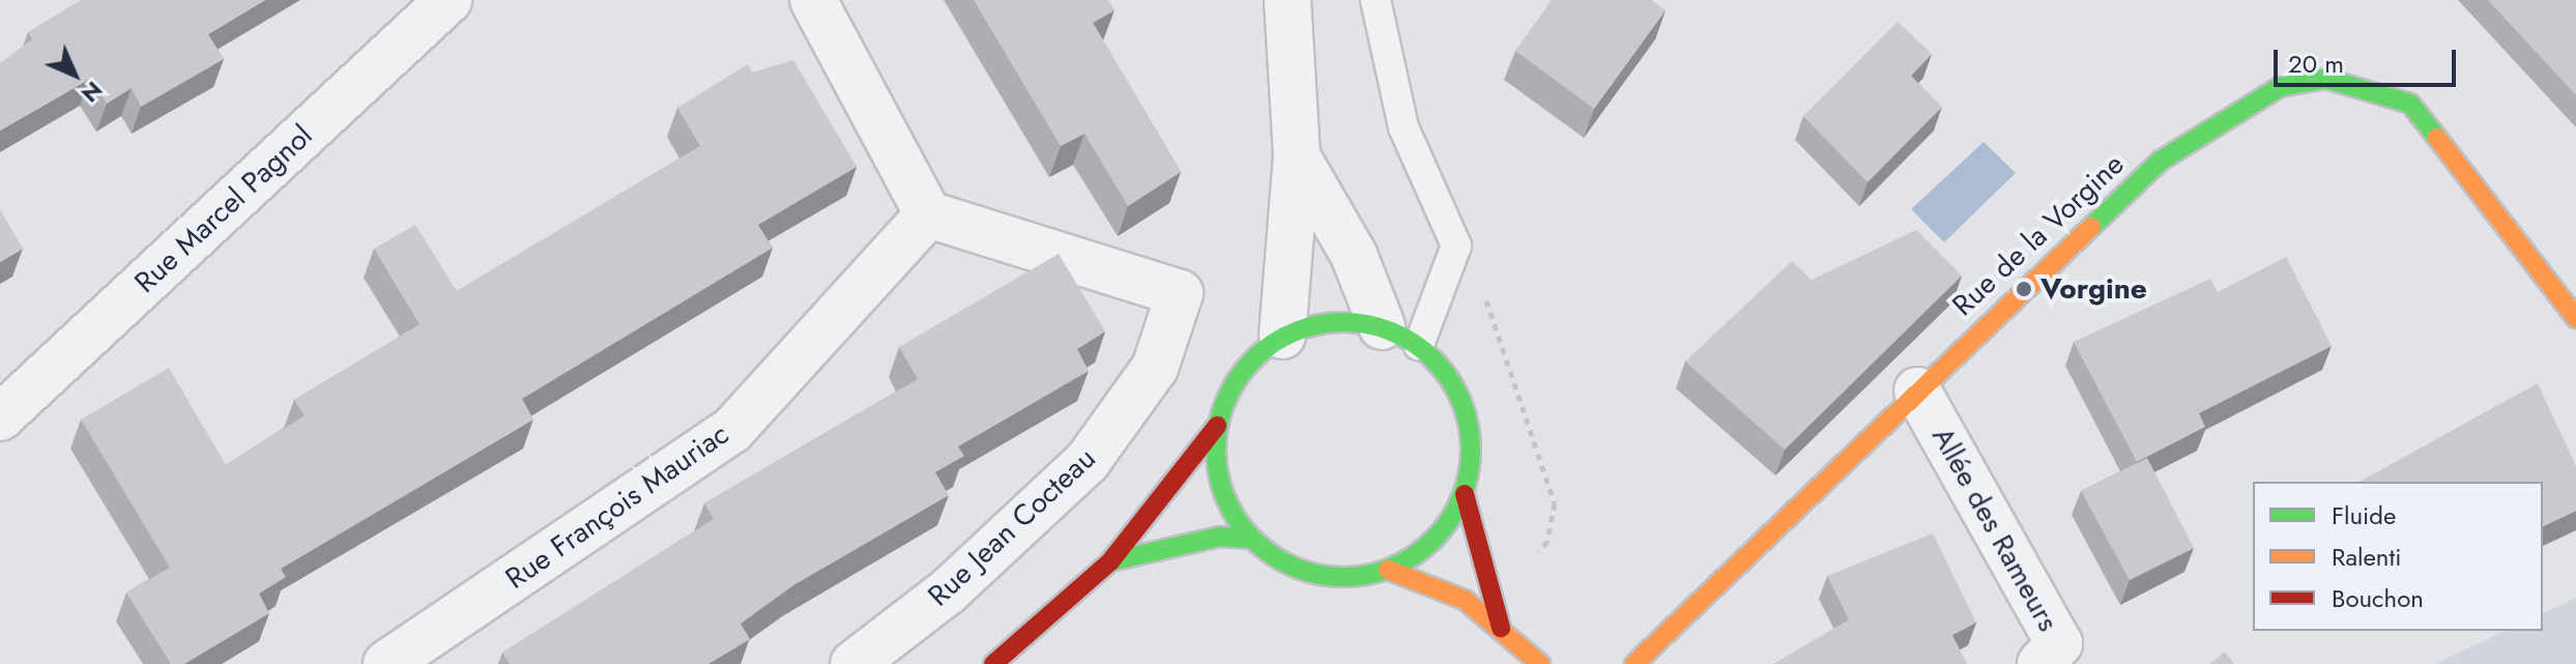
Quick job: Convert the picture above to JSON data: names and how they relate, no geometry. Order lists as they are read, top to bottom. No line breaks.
{"streets":{"street":["Rue Marcel Pagnol","Rue de la Vorgine","Rue François Mauriac","Rue Jean Cocteau","Allée des Rameurs"]},"crossings":[["Rue de la Vorgine","Allée des Rameurs"],["Rue François Mauriac","Rue Jean Cocteau"]],"places":["Vorgine"],"legend":["Fluide","Ralenti","Bouchon"],"scale_bar":"20 m","north":"bottom right"}
